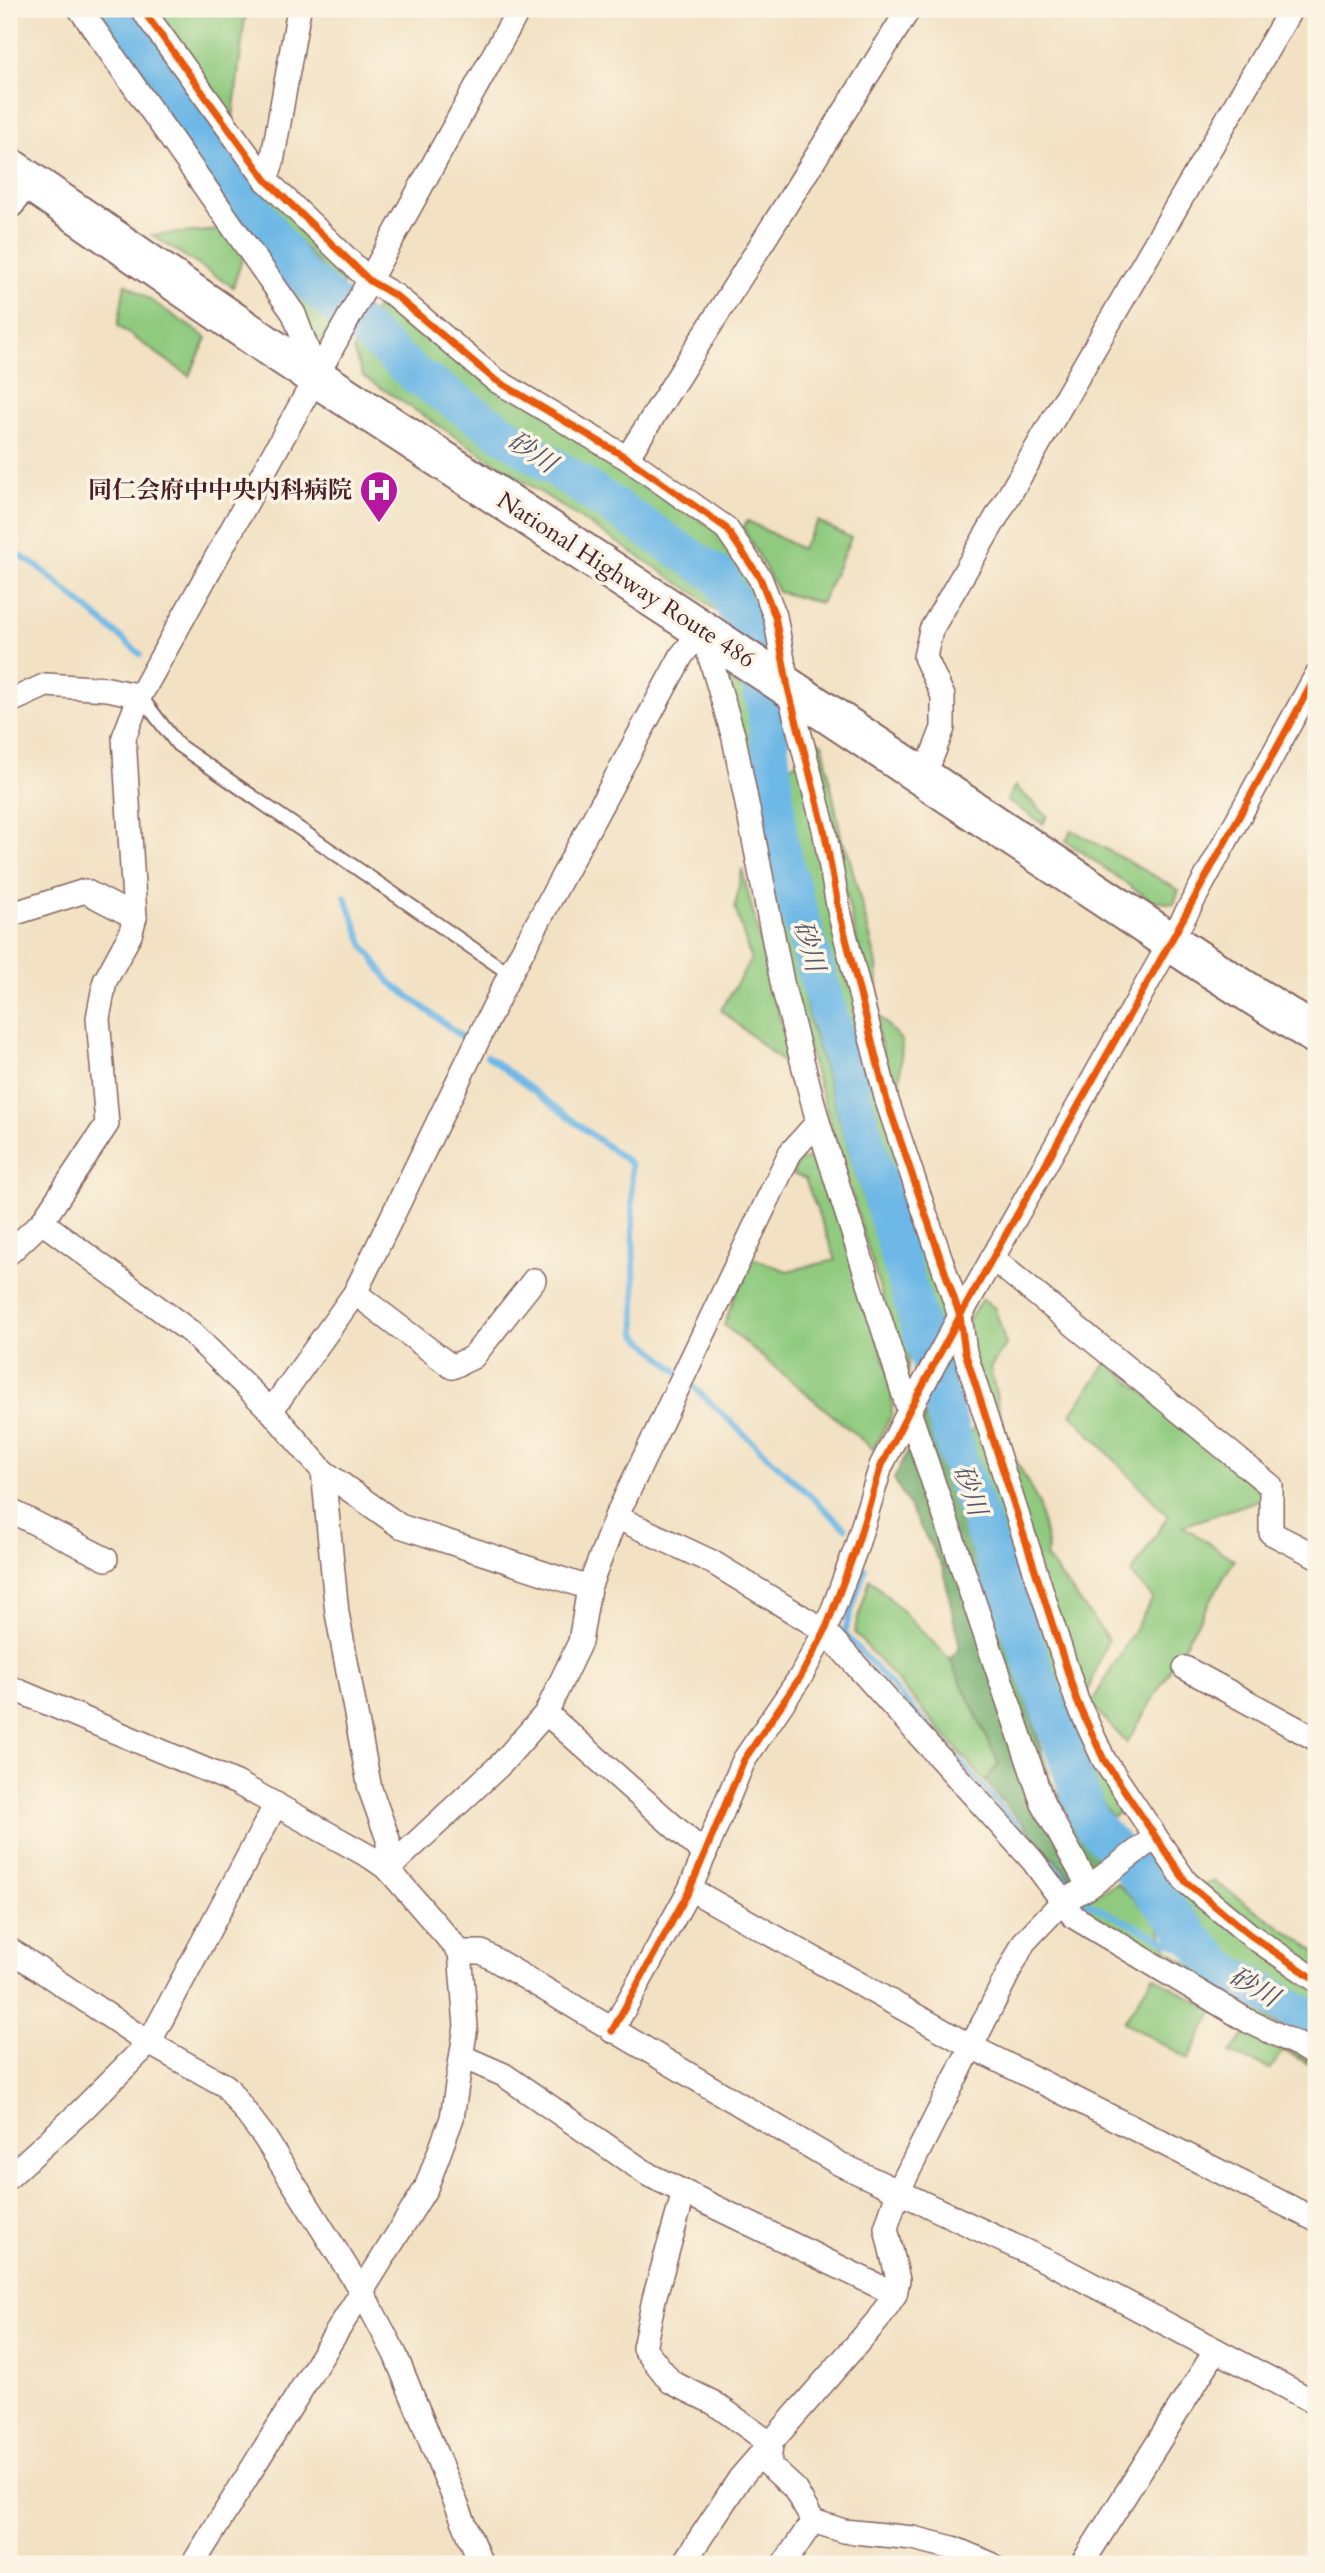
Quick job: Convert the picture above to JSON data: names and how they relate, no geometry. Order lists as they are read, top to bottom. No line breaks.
{"streets":{"highway":["National Highway Route 486"]},"water":["砂川"],"places":{"hospital":["同仁会府中中央内科病院"]}}
